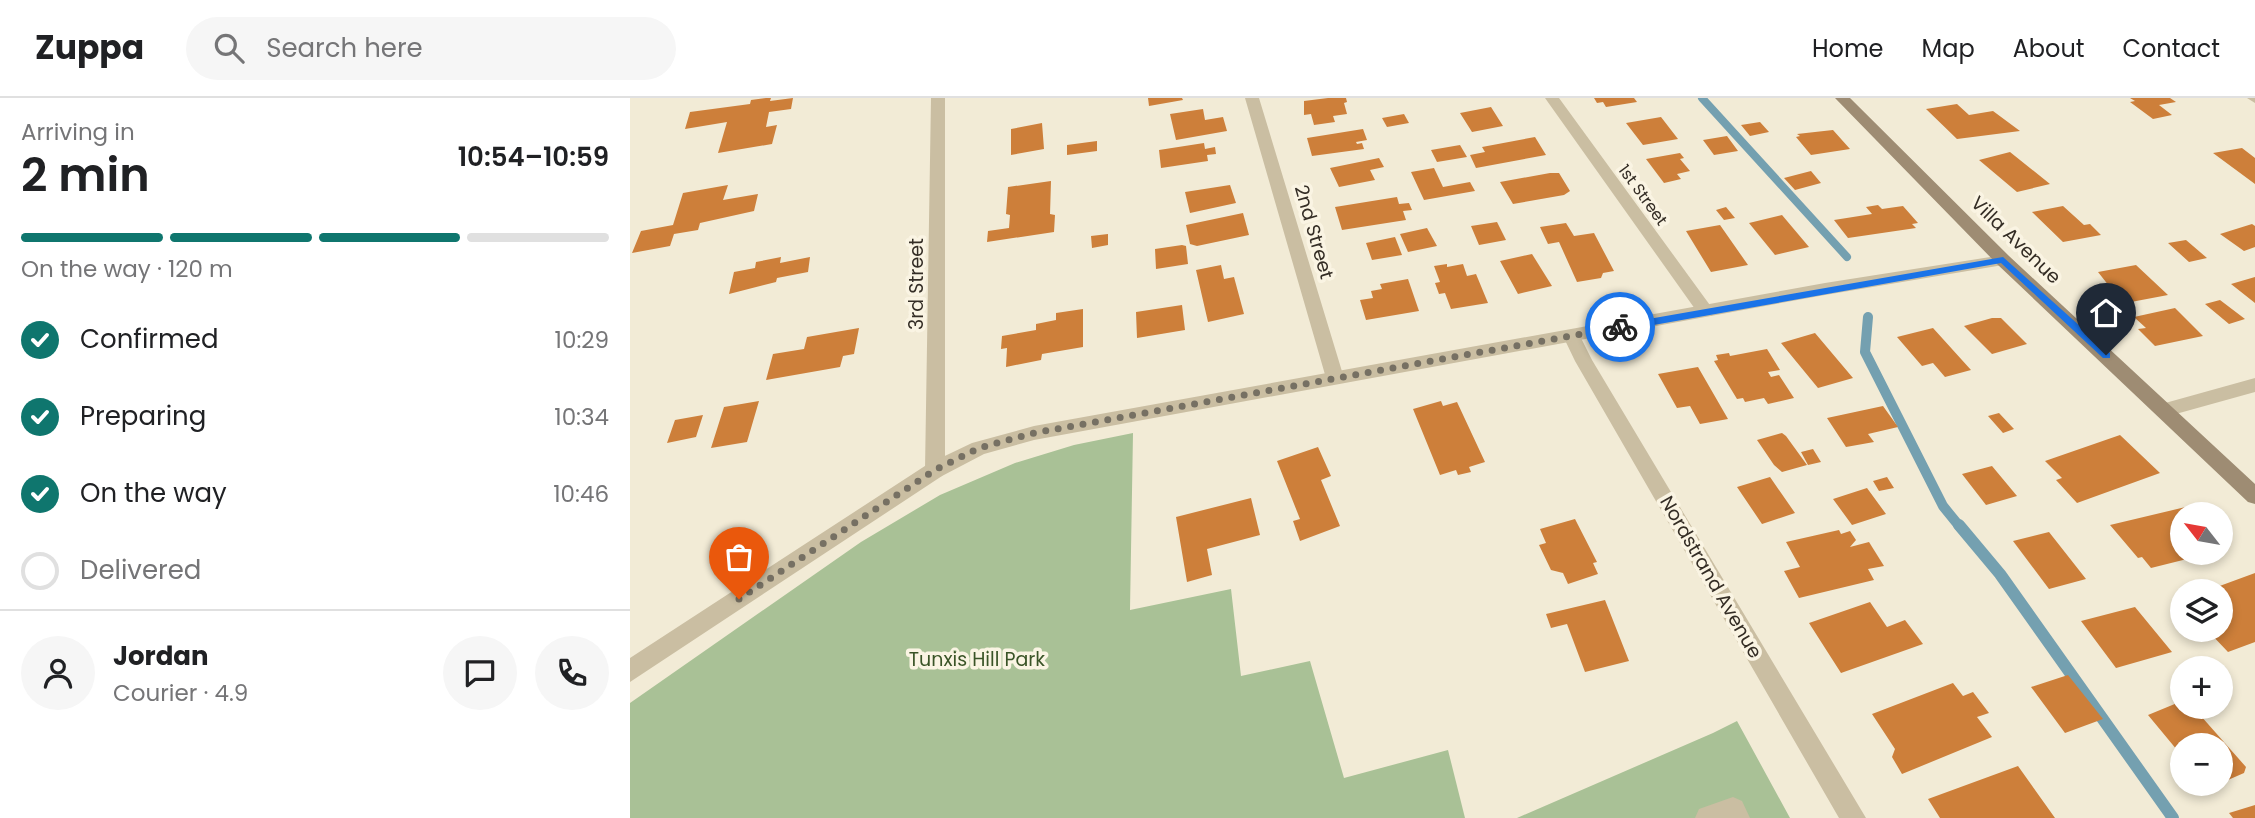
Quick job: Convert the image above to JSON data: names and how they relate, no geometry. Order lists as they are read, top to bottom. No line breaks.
{"streets":{"main road":["Villa Avenue"],"street":["1st Street","2nd Street","3rd Street","Nordstrand Avenue"]},"parks":["Tunxis Hill Park"],"north":"top left","page":{"header":"Zuppa","search":"Search here","nav":["Home","Map","About","Contact"],"heading":["2 min","Arriving in","10:54–10:59"],"panel":["Jordan","Courier · 4.9"],"bar":"On the way · 120 m","list":[["Confirmed","10:29"],["Preparing","10:34"],["On the way","10:46"],"Delivered"],"map_buttons":["+","−"]}}
